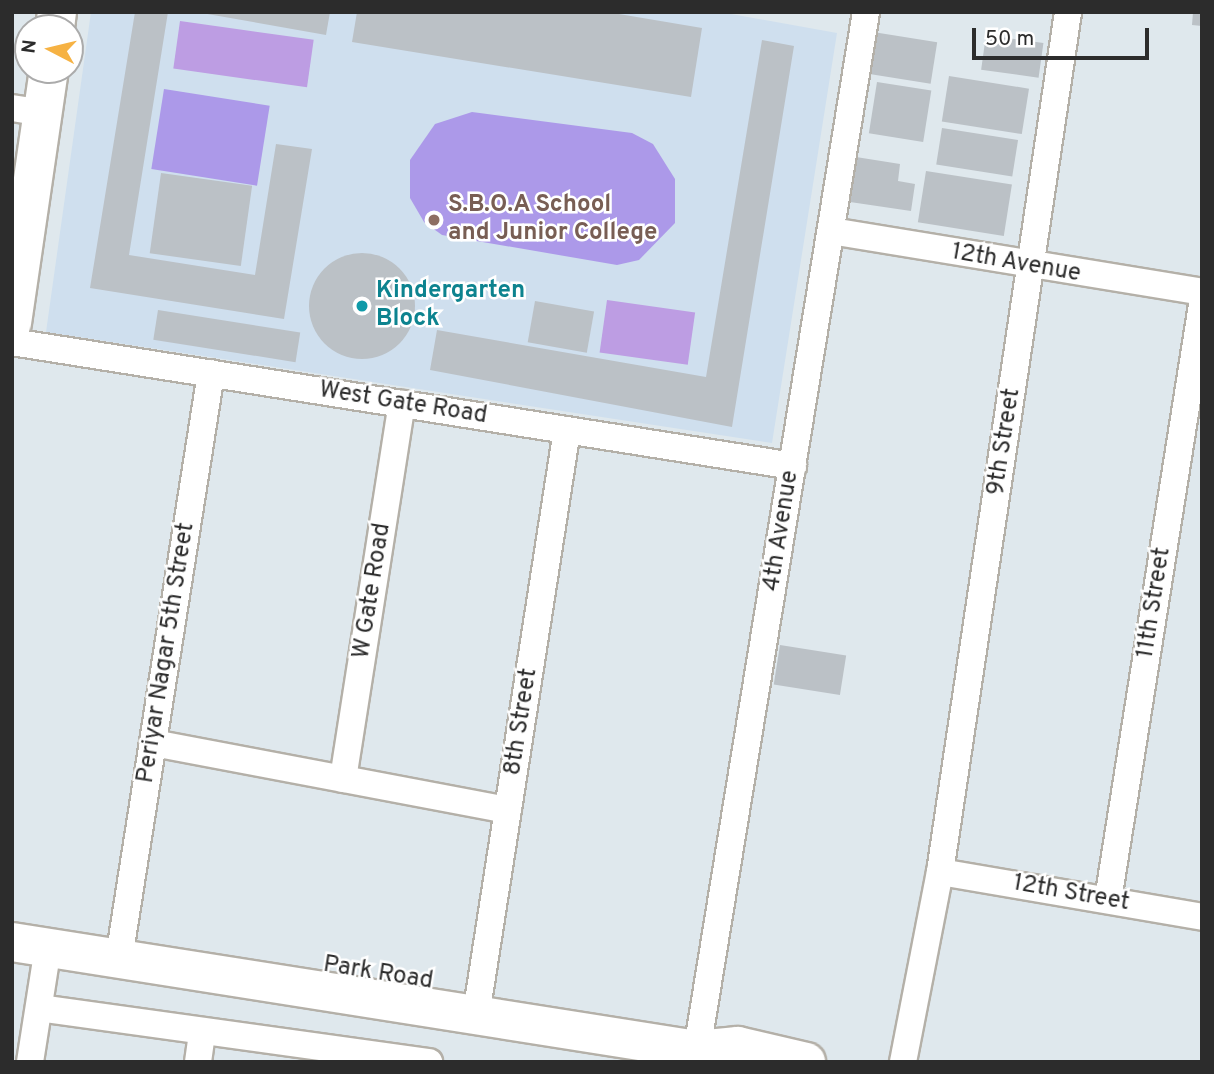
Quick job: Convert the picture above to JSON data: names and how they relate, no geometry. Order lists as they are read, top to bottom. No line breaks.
{"streets":{"street":["12th Avenue","West Gate Road","9th Street","4th Avenue","W Gate Road","11th Street","Periyar Nagar 5th Street","8th Street","12th Street","Park Road"]},"crossings":[["12th Avenue","9th Street"],["12th Avenue","4th Avenue"],["West Gate Road","4th Avenue"],["West Gate Road","W Gate Road"],["West Gate Road","Periyar Nagar 5th Street"],["West Gate Road","8th Street"],["9th Street","12th Street"],["4th Avenue","Park Road"],["11th Street","12th Street"],["Periyar Nagar 5th Street","Park Road"],["8th Street","Park Road"]],"places":["S.B.O.A School and Junior College","Kindergarten Block"],"scale_bar":"50 m","north":"left"}
